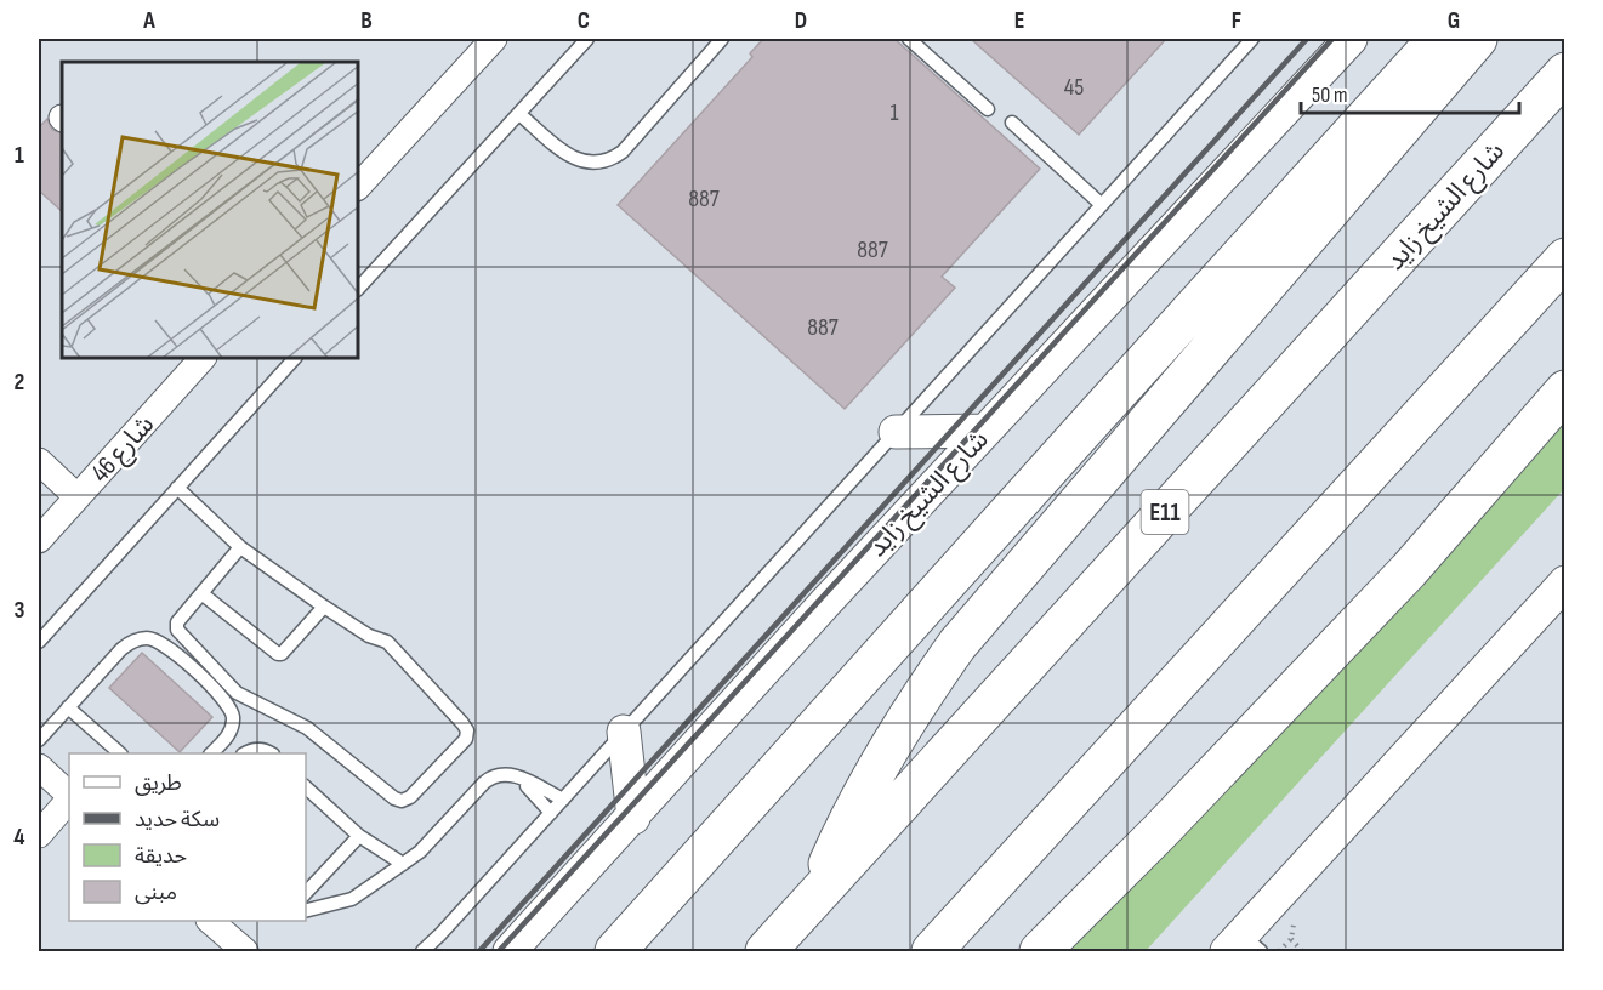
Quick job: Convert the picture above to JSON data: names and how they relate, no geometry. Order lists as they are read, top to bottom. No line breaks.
{"streets":{"highway":["شارع الشيخ زايد","E11"],"street":["شارع 46"]},"house_numbers":["45","1","887","887","887"],"legend":["طريق","سكة حديد","حديقة","مبنى"],"scale_bar":"50 m","grid":{"columns":["A","B","C","D","E","F","G"],"rows":["1","2","3","4"]}}
